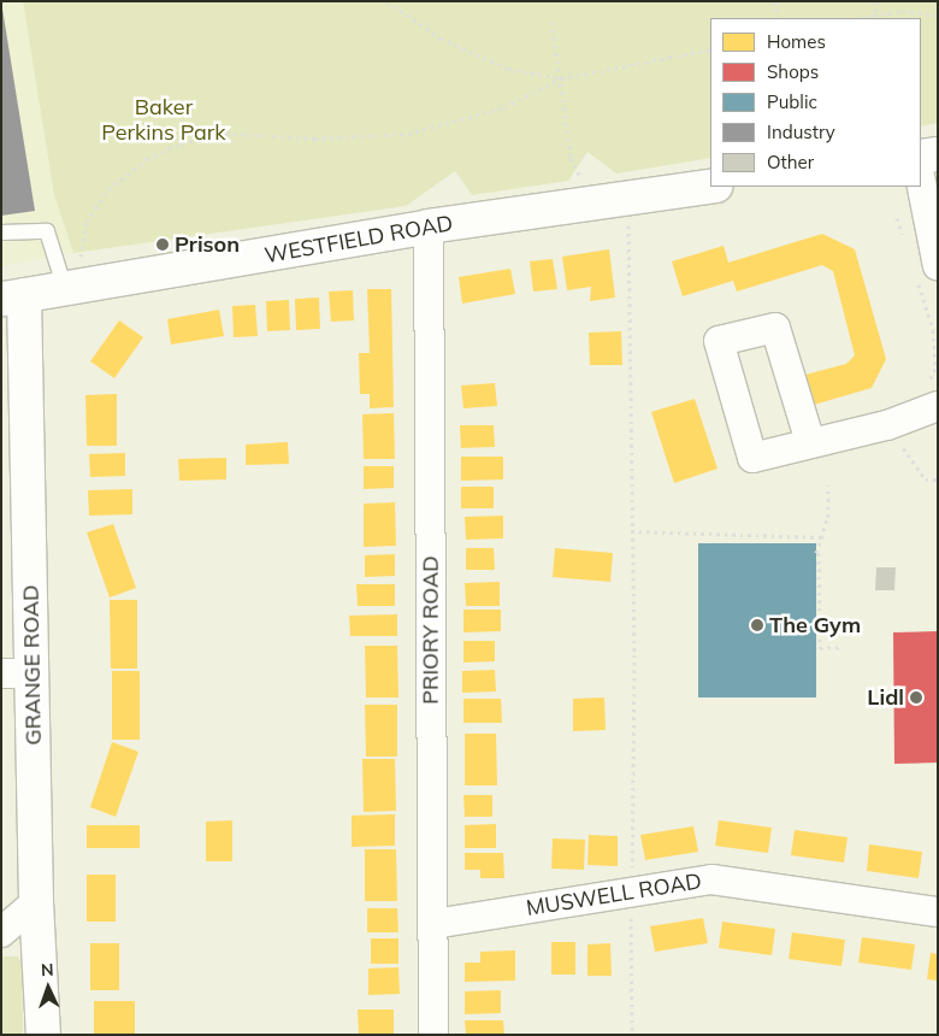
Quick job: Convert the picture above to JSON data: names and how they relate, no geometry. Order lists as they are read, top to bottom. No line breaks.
{"streets":{"street":["WESTFIELD ROAD","PRIORY ROAD","GRANGE ROAD","MUSWELL ROAD"]},"crossings":[["WESTFIELD ROAD","PRIORY ROAD"],["WESTFIELD ROAD","GRANGE ROAD"],["PRIORY ROAD","MUSWELL ROAD"]],"parks":["Baker Perkins Park"],"places":["Prison","The Gym","Lidl"],"legend":["Homes","Shops","Public","Industry","Other"],"north":"top"}
